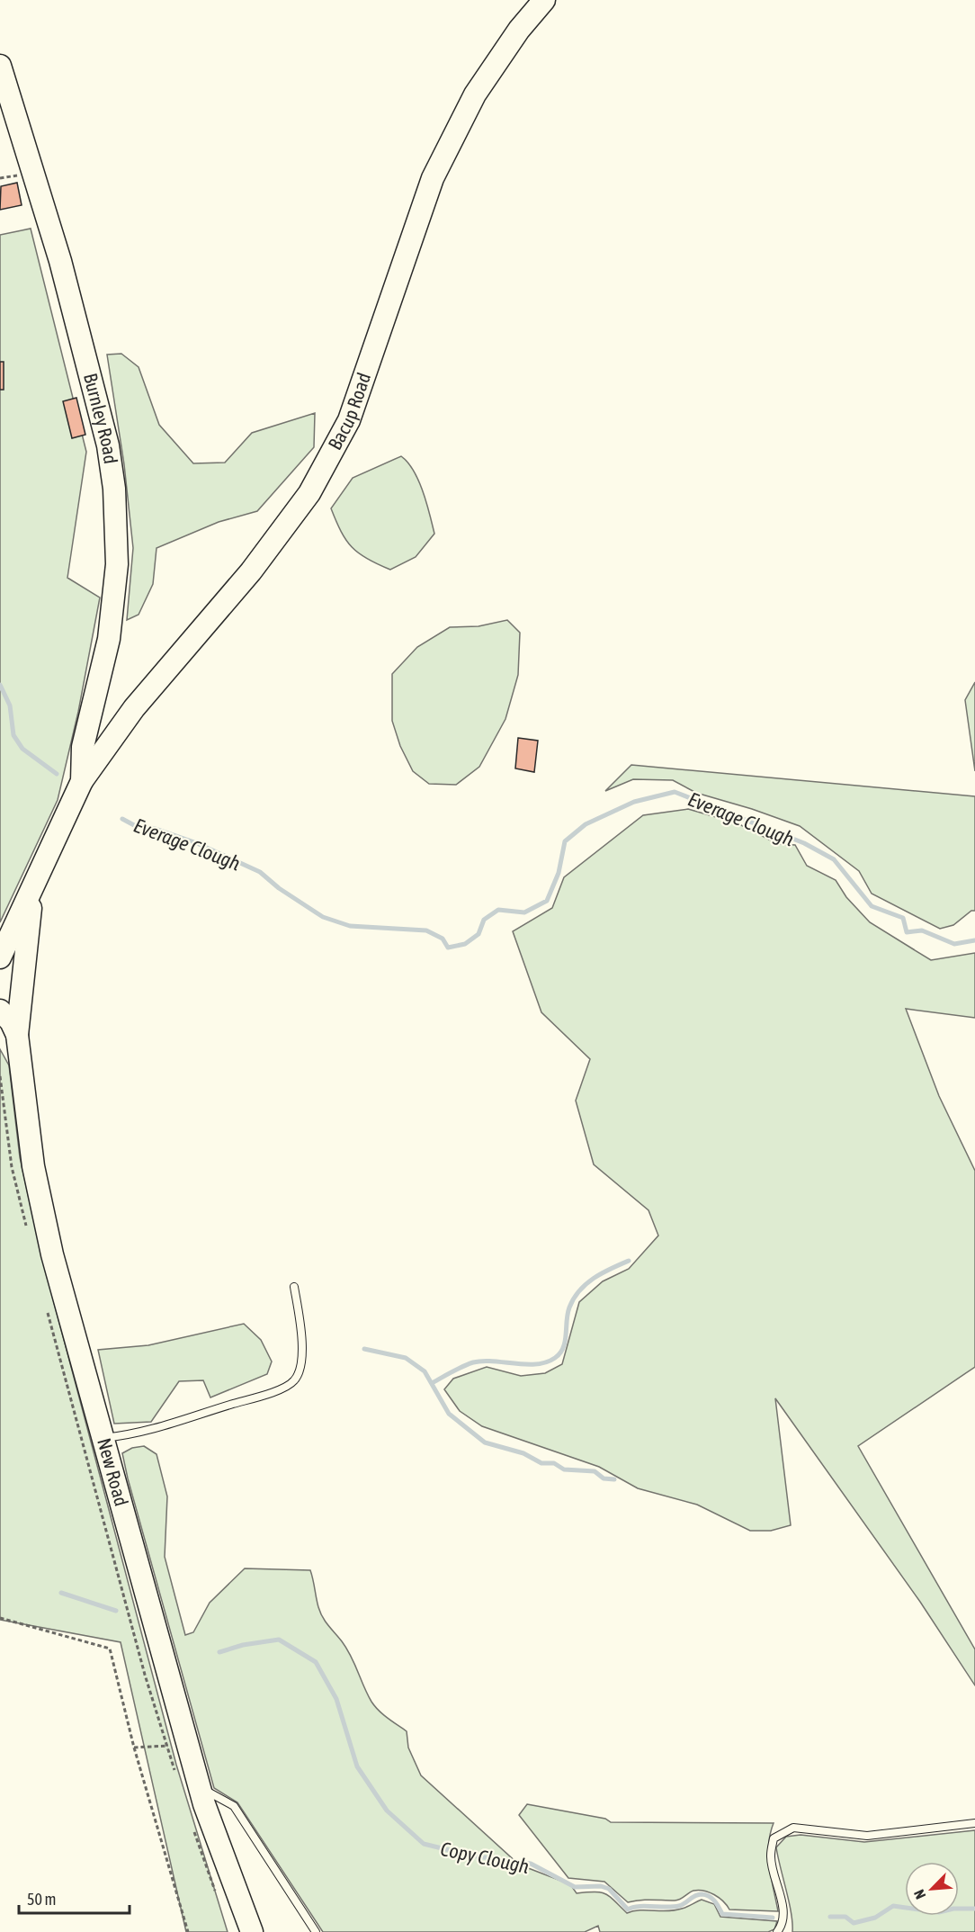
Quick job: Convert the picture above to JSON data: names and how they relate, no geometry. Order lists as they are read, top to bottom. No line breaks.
{"streets":{"main road":["Bacup Road","Burnley Road","New Road"]},"crossings":[["Bacup Road","Burnley Road"]],"water":["Everage Clough","Copy Clough"],"scale_bar":"50 m","north":"bottom left"}
